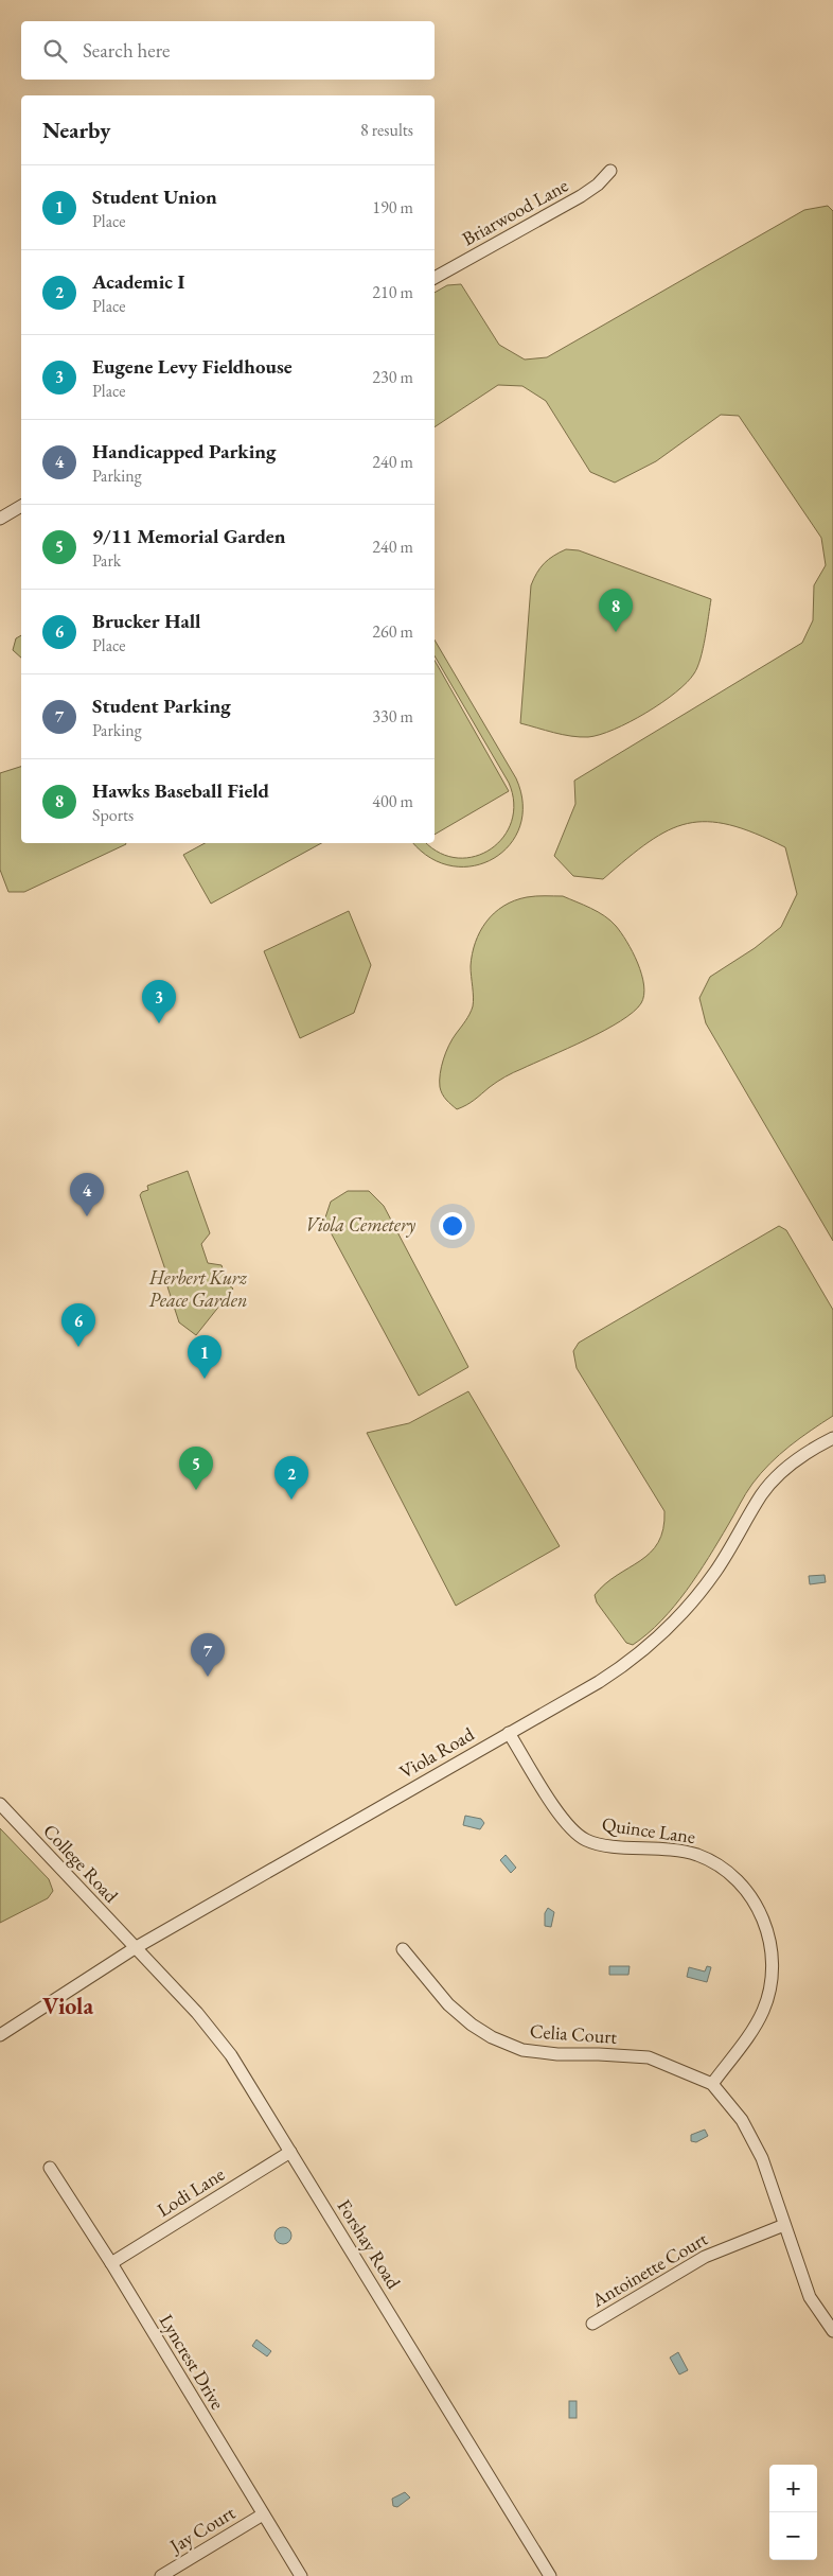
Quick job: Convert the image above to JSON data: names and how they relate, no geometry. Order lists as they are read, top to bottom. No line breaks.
{"streets":{"street":["Briarwood Lane","Viola Road","Quince Lane","College Road","Celia Court","Lodi Lane","Forshay Road","Antoinette Court","Lyncrest Drive","Jay Court"]},"crossings":[["Viola Road","Quince Lane"],["Viola Road","College Road"],["Viola Road","Forshay Road"],["Quince Lane","Celia Court"],["College Road","Forshay Road"],["Lodi Lane","Forshay Road"],["Lodi Lane","Lyncrest Drive"],["Lyncrest Drive","Jay Court"]],"districts":["Viola"],"parks":["Viola Cemetery","Herbert Kurz Peace Garden"],"page":{"search":"Search here","heading":["Nearby","8 results"],"list":[{"mark":"1","name":"Student Union","note":"Place","value":"190 m"},{"mark":"2","name":"Academic I","note":"Place","value":"210 m"},{"mark":"3","name":"Eugene Levy Fieldhouse","note":"Place","value":"230 m"},{"mark":"4","name":"Handicapped Parking","note":"Parking","value":"240 m"},{"mark":"5","name":"9/11 Memorial Garden","note":"Park","value":"240 m"},{"mark":"6","name":"Brucker Hall","note":"Place","value":"260 m"},{"mark":"7","name":"Student Parking","note":"Parking","value":"330 m"},{"mark":"8","name":"Hawks Baseball Field","note":"Sports","value":"400 m"}],"pins":["8","3","4","6","1","5","2","7"],"map_buttons":["+","−"]}}
